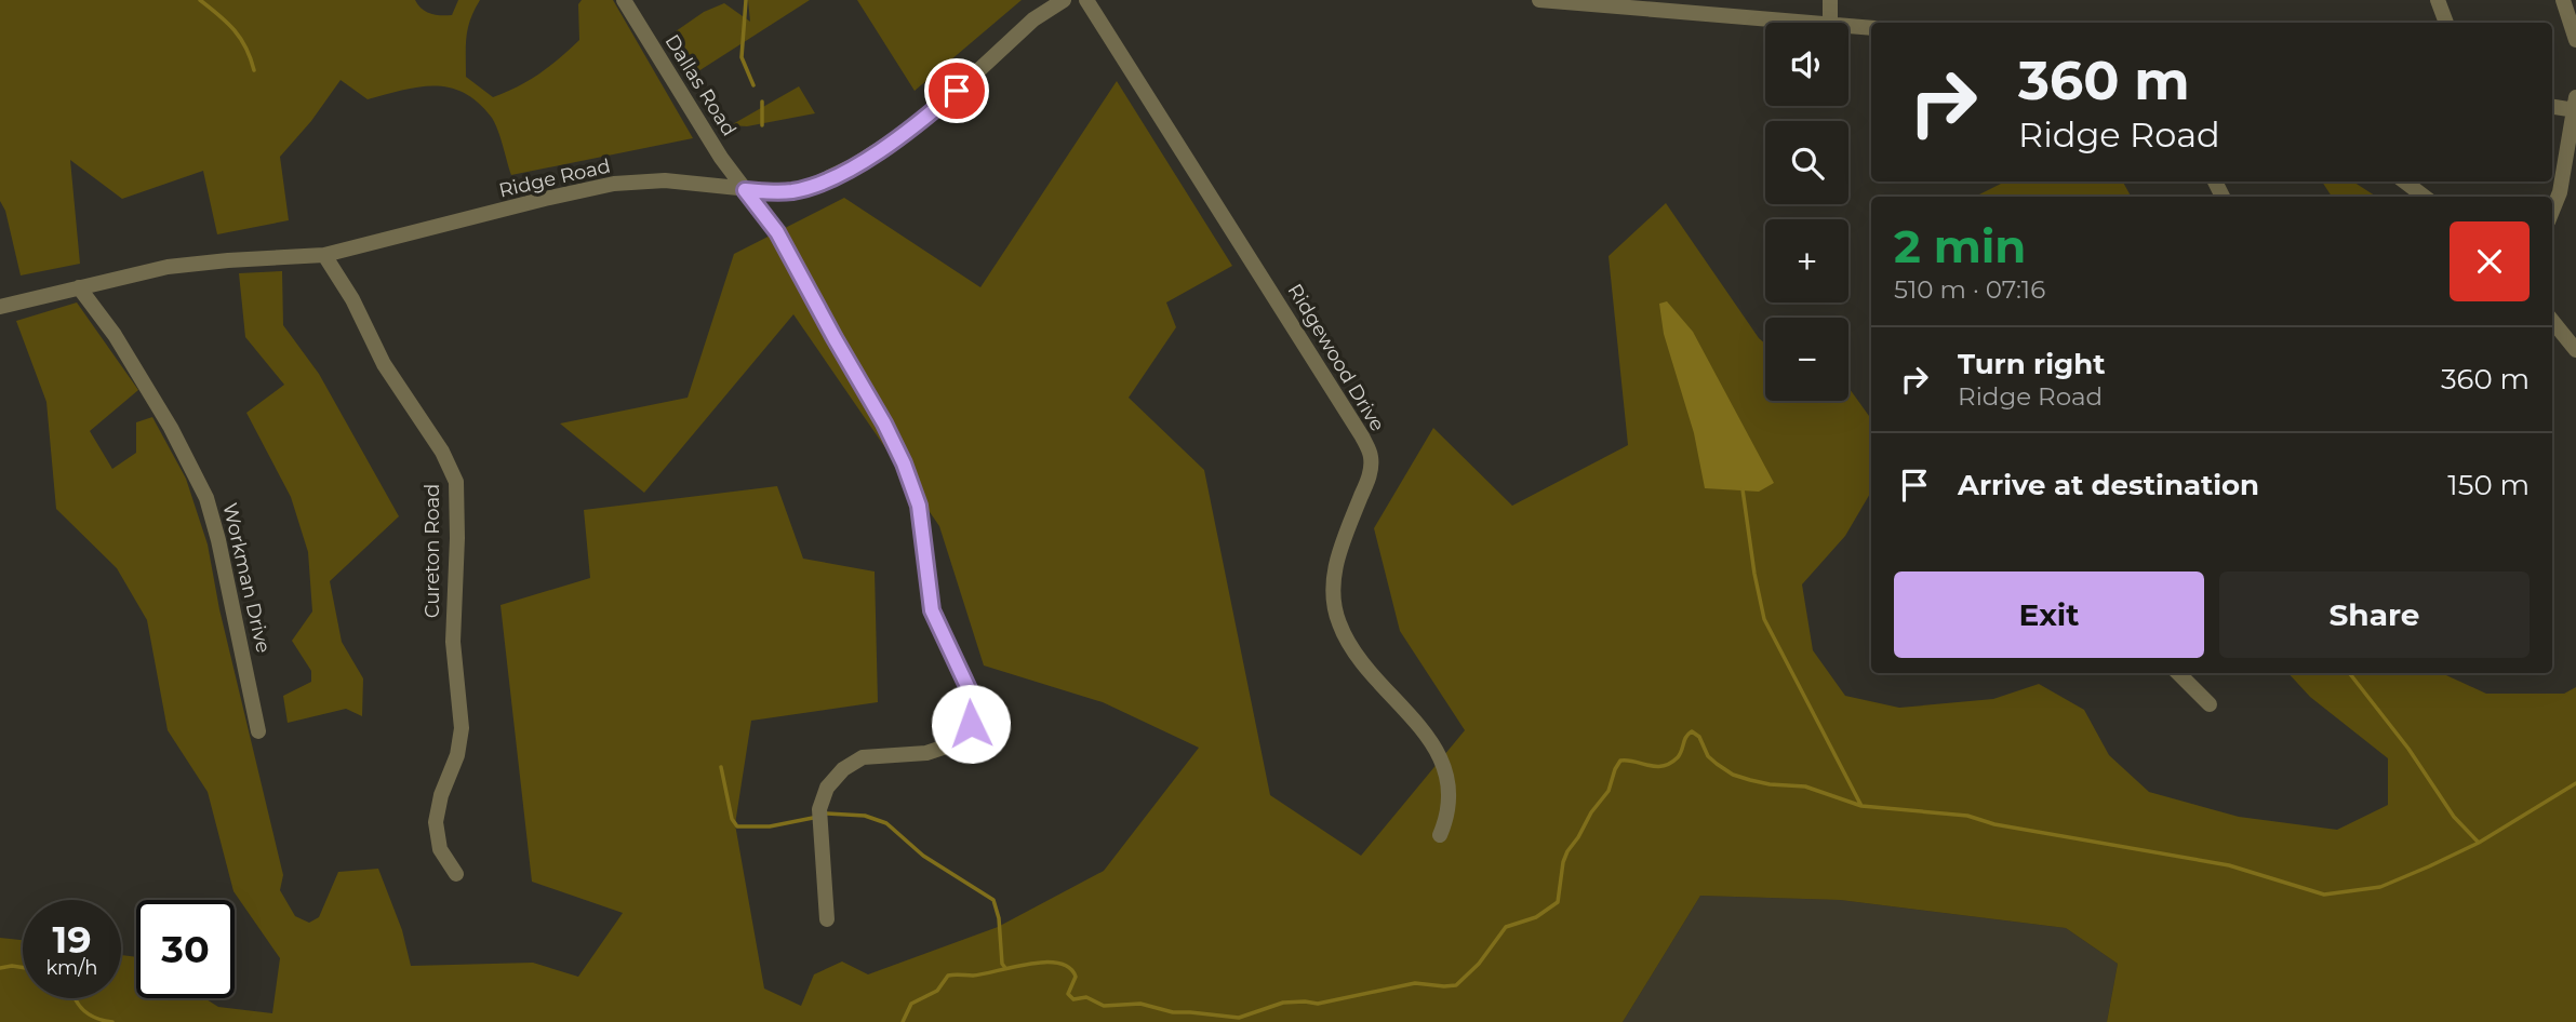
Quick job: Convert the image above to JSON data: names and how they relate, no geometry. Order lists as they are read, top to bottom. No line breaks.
{"streets":{"street":["Dallas Road","Ridge Road","Ridgewood Drive","Cureton Road","Workman Drive"]},"crossings":[["Dallas Road","Ridge Road"],["Ridge Road","Cureton Road"],["Ridge Road","Workman Drive"]],"page":{"map_buttons":["+","−"],"turn":["360 m","Ridge Road"],"heading":["2 min","510 m · 07:16"],"list":[{"name":"Turn right","note":"Ridge Road","value":"360 m"},{"name":"Arrive at destination","value":"150 m"}],"buttons":["Exit","Share"],"speed":"19 km/h","limit":"30"}}
